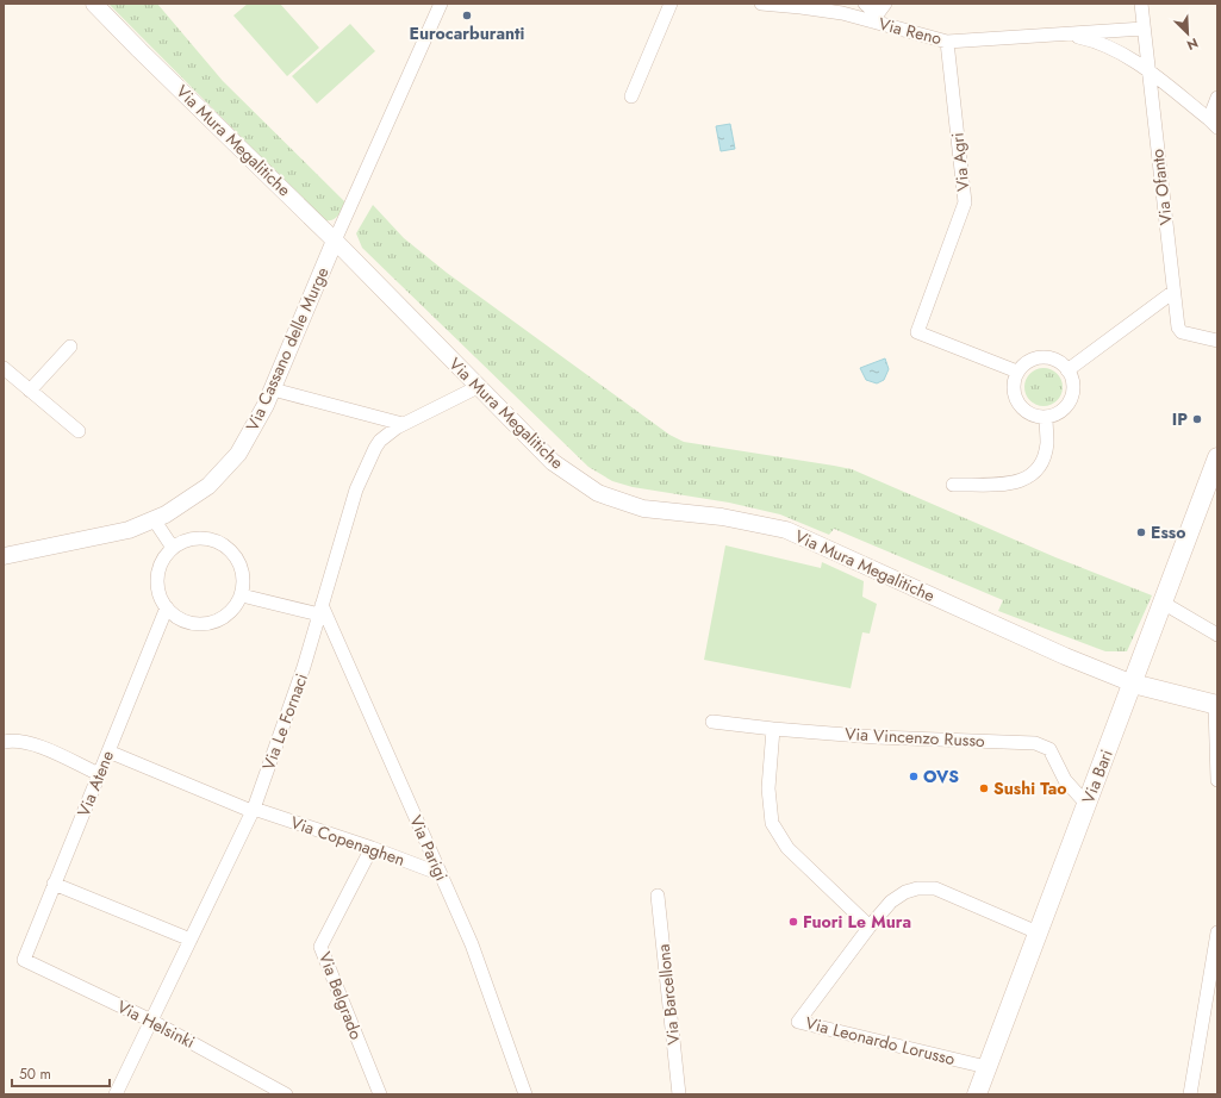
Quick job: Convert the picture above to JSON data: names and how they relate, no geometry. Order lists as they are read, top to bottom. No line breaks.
{"streets":{"main road":["Via Mura Megalitiche","Via Bari"],"street":["Via Reno","Via Agri","Via Ofanto","Via Cassano delle Murge","Via Le Fornaci","Via Vincenzo Russo","Via Atene","Via Copenaghen","Via Parigi","Via Barcellona","Via Belgrado","Via Helsinki","Via Leonardo Lorusso"]},"crossings":[["Via Reno","Via Agri"],["Via Reno","Via Ofanto"],["Via Mura Megalitiche","Via Cassano delle Murge"],["Via Mura Megalitiche","Via Le Fornaci"],["Via Mura Megalitiche","Via Bari"],["Via Le Fornaci","Via Copenaghen"],["Via Le Fornaci","Via Parigi"],["Via Le Fornaci","Via Helsinki"],["Via Vincenzo Russo","Via Bari"],["Via Bari","Via Leonardo Lorusso"],["Via Atene","Via Copenaghen"],["Via Atene","Via Helsinki"],["Via Copenaghen","Via Parigi"],["Via Copenaghen","Via Belgrado"]],"places":["Eurocarburanti","IP","Esso","OVS","Sushi Tao","Fuori Le Mura"],"scale_bar":"50 m","north":"bottom right"}
